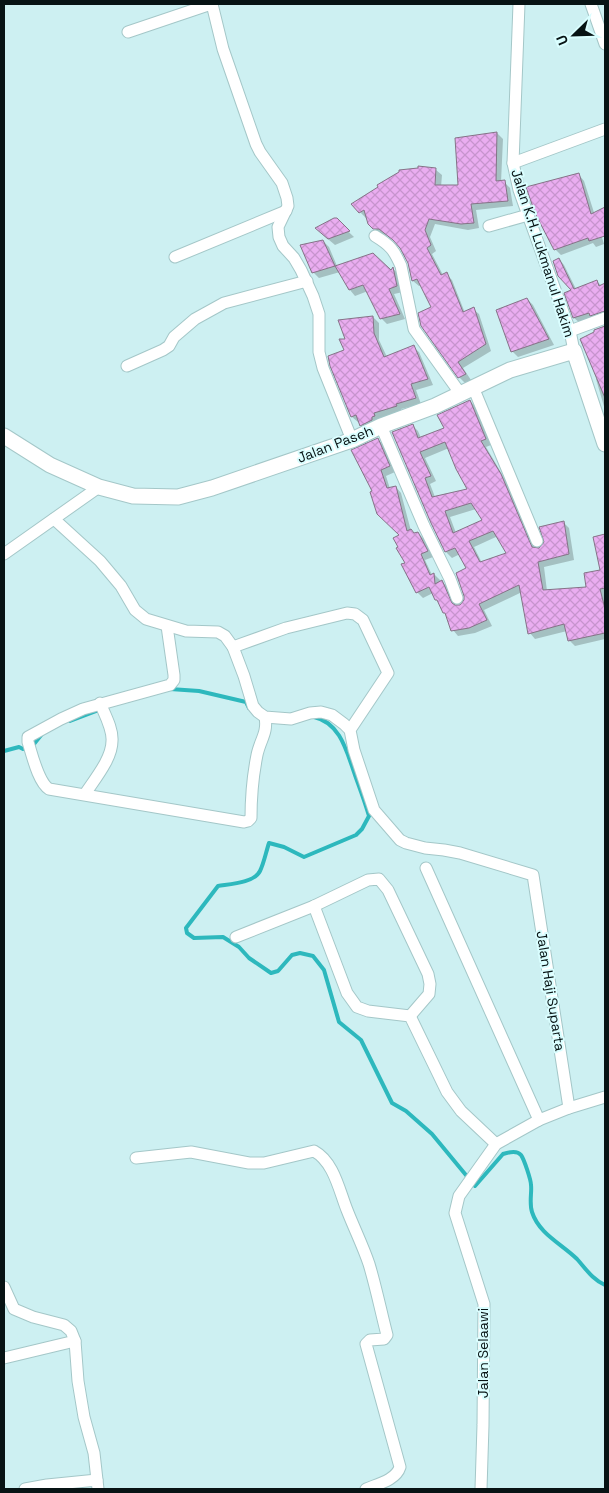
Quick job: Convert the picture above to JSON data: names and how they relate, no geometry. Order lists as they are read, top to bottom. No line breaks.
{"streets":{"street":["Jalan K.H. Lukmanul Hakim","Jalan Paseh","Jalan Haji Suparta","Jalan Selaawi"]},"crossings":[["Jalan K.H. Lukmanul Hakim","Jalan Paseh"],["Jalan Haji Suparta","Jalan Selaawi"]],"north":"bottom left"}
